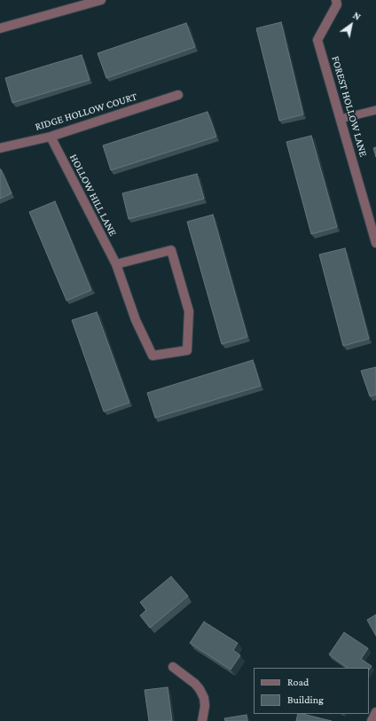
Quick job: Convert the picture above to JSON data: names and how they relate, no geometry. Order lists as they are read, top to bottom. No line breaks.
{"streets":{"street":["FOREST HOLLOW LANE","RIDGE HOLLOW COURT","HOLLOW HILL LANE"]},"crossings":[["RIDGE HOLLOW COURT","HOLLOW HILL LANE"]],"legend":["Road","Building"],"north":"top right"}
